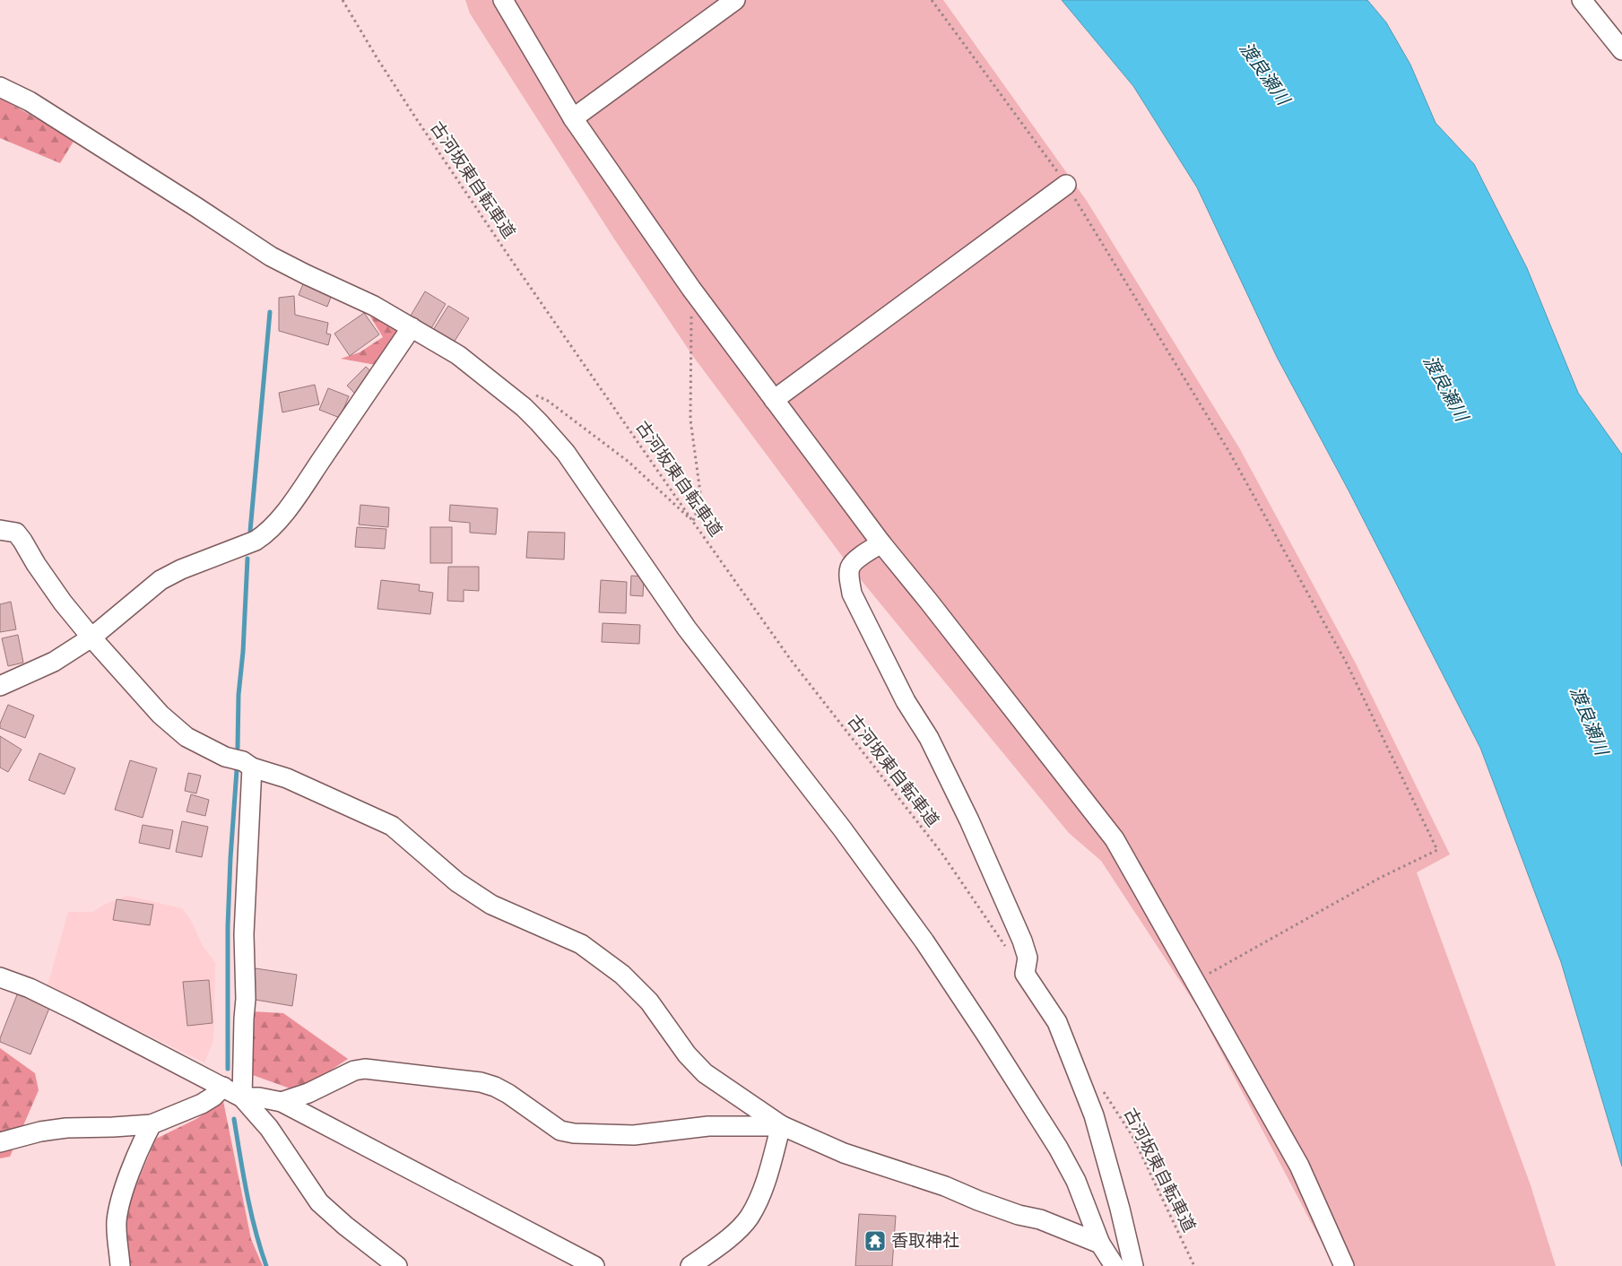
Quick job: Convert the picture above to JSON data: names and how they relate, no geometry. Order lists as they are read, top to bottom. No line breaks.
{"streets":{"path":["古河坂東自転車道"]},"water":["渡良瀬川"],"places":{"temple":["香取神社"]}}
